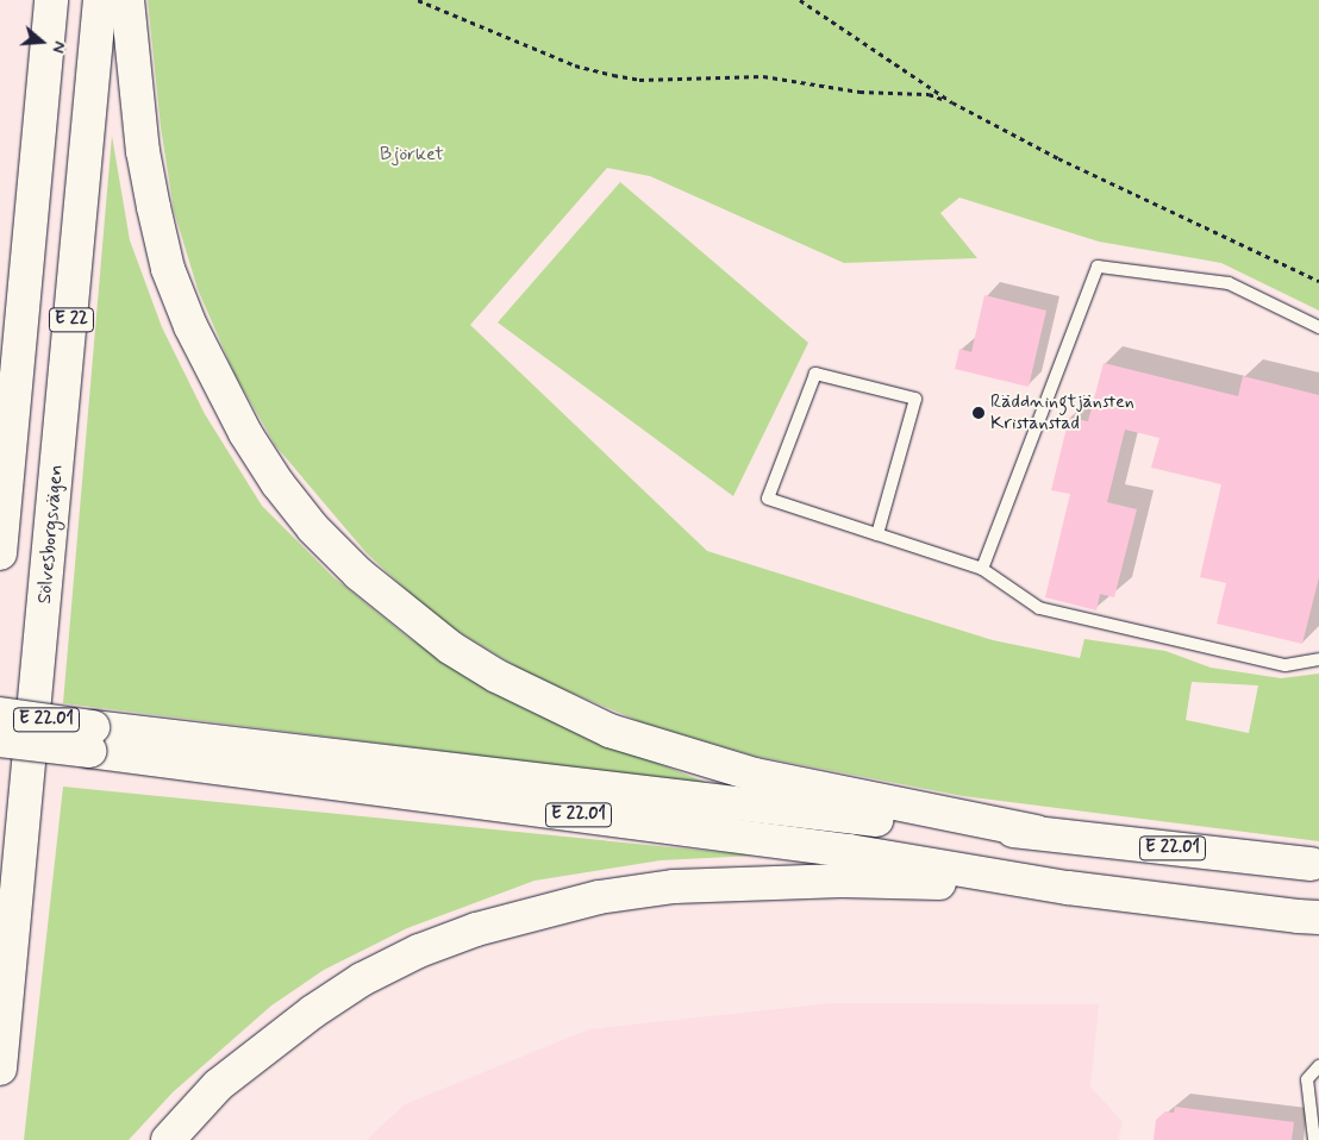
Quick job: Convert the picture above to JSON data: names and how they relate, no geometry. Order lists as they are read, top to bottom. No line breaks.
{"streets":{"highway":["E 22","Sölvesborgsvägen","E 22.01"]},"parks":["Björket"],"places":["Räddningtjänsten Kristanstad"],"north":"right"}
